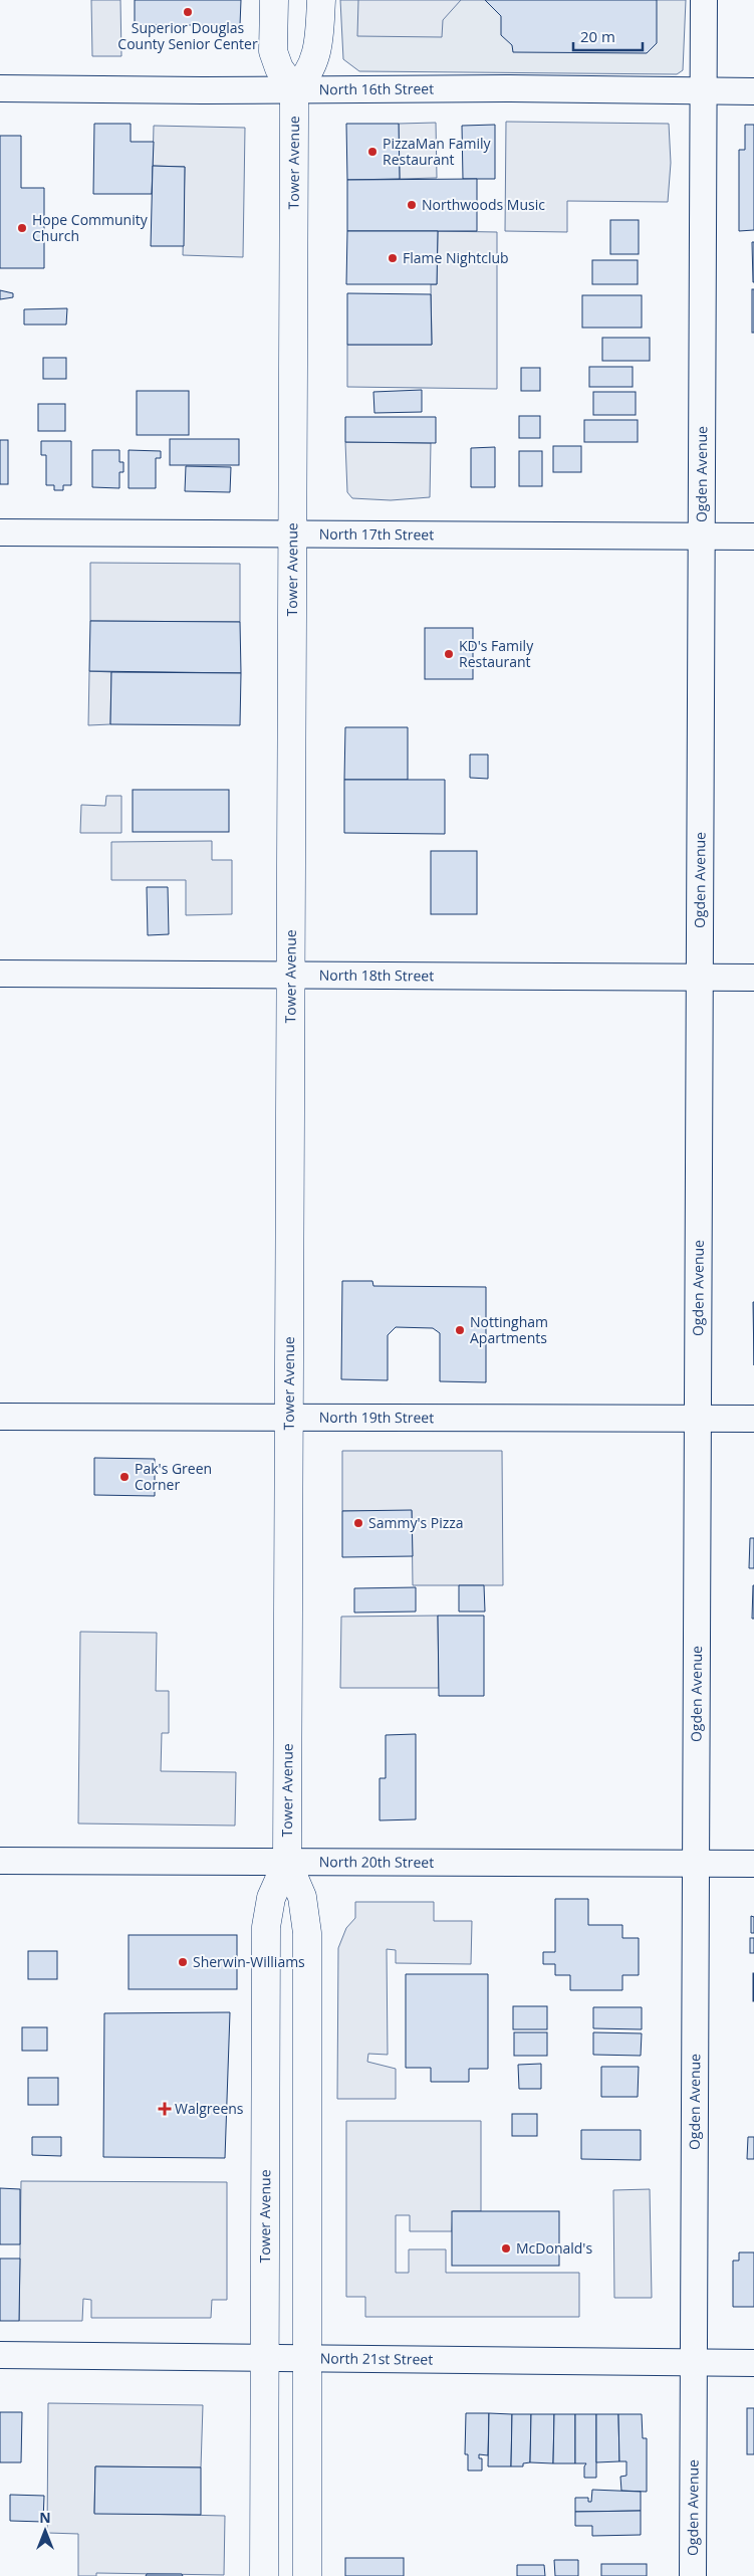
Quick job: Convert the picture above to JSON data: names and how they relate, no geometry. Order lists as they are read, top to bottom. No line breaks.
{"streets":{"main road":["Tower Avenue"],"street":["North 16th Street","Ogden Avenue","North 17th Street","North 18th Street","North 19th Street","North 20th Street","North 21st Street"]},"crossings":[["North 16th Street","Tower Avenue"],["North 16th Street","Ogden Avenue"],["Tower Avenue","North 17th Street"],["Tower Avenue","North 18th Street"],["Tower Avenue","North 19th Street"],["Tower Avenue","North 20th Street"],["Tower Avenue","North 21st Street"],["Ogden Avenue","North 17th Street"],["Ogden Avenue","North 18th Street"],["Ogden Avenue","North 19th Street"],["Ogden Avenue","North 20th Street"],["Ogden Avenue","North 21st Street"]],"places":{"other":["Superior Douglas County Senior Center","PizzaMan Family Restaurant","Northwoods Music","Hope Community Church","Flame Nightclub","KD's Family Restaurant","Nottingham Apartments","Pak's Green Corner","Sammy's Pizza","Sherwin-Williams","McDonald's"],"health":["Walgreens"]},"scale_bar":"20 m","north":"top"}
